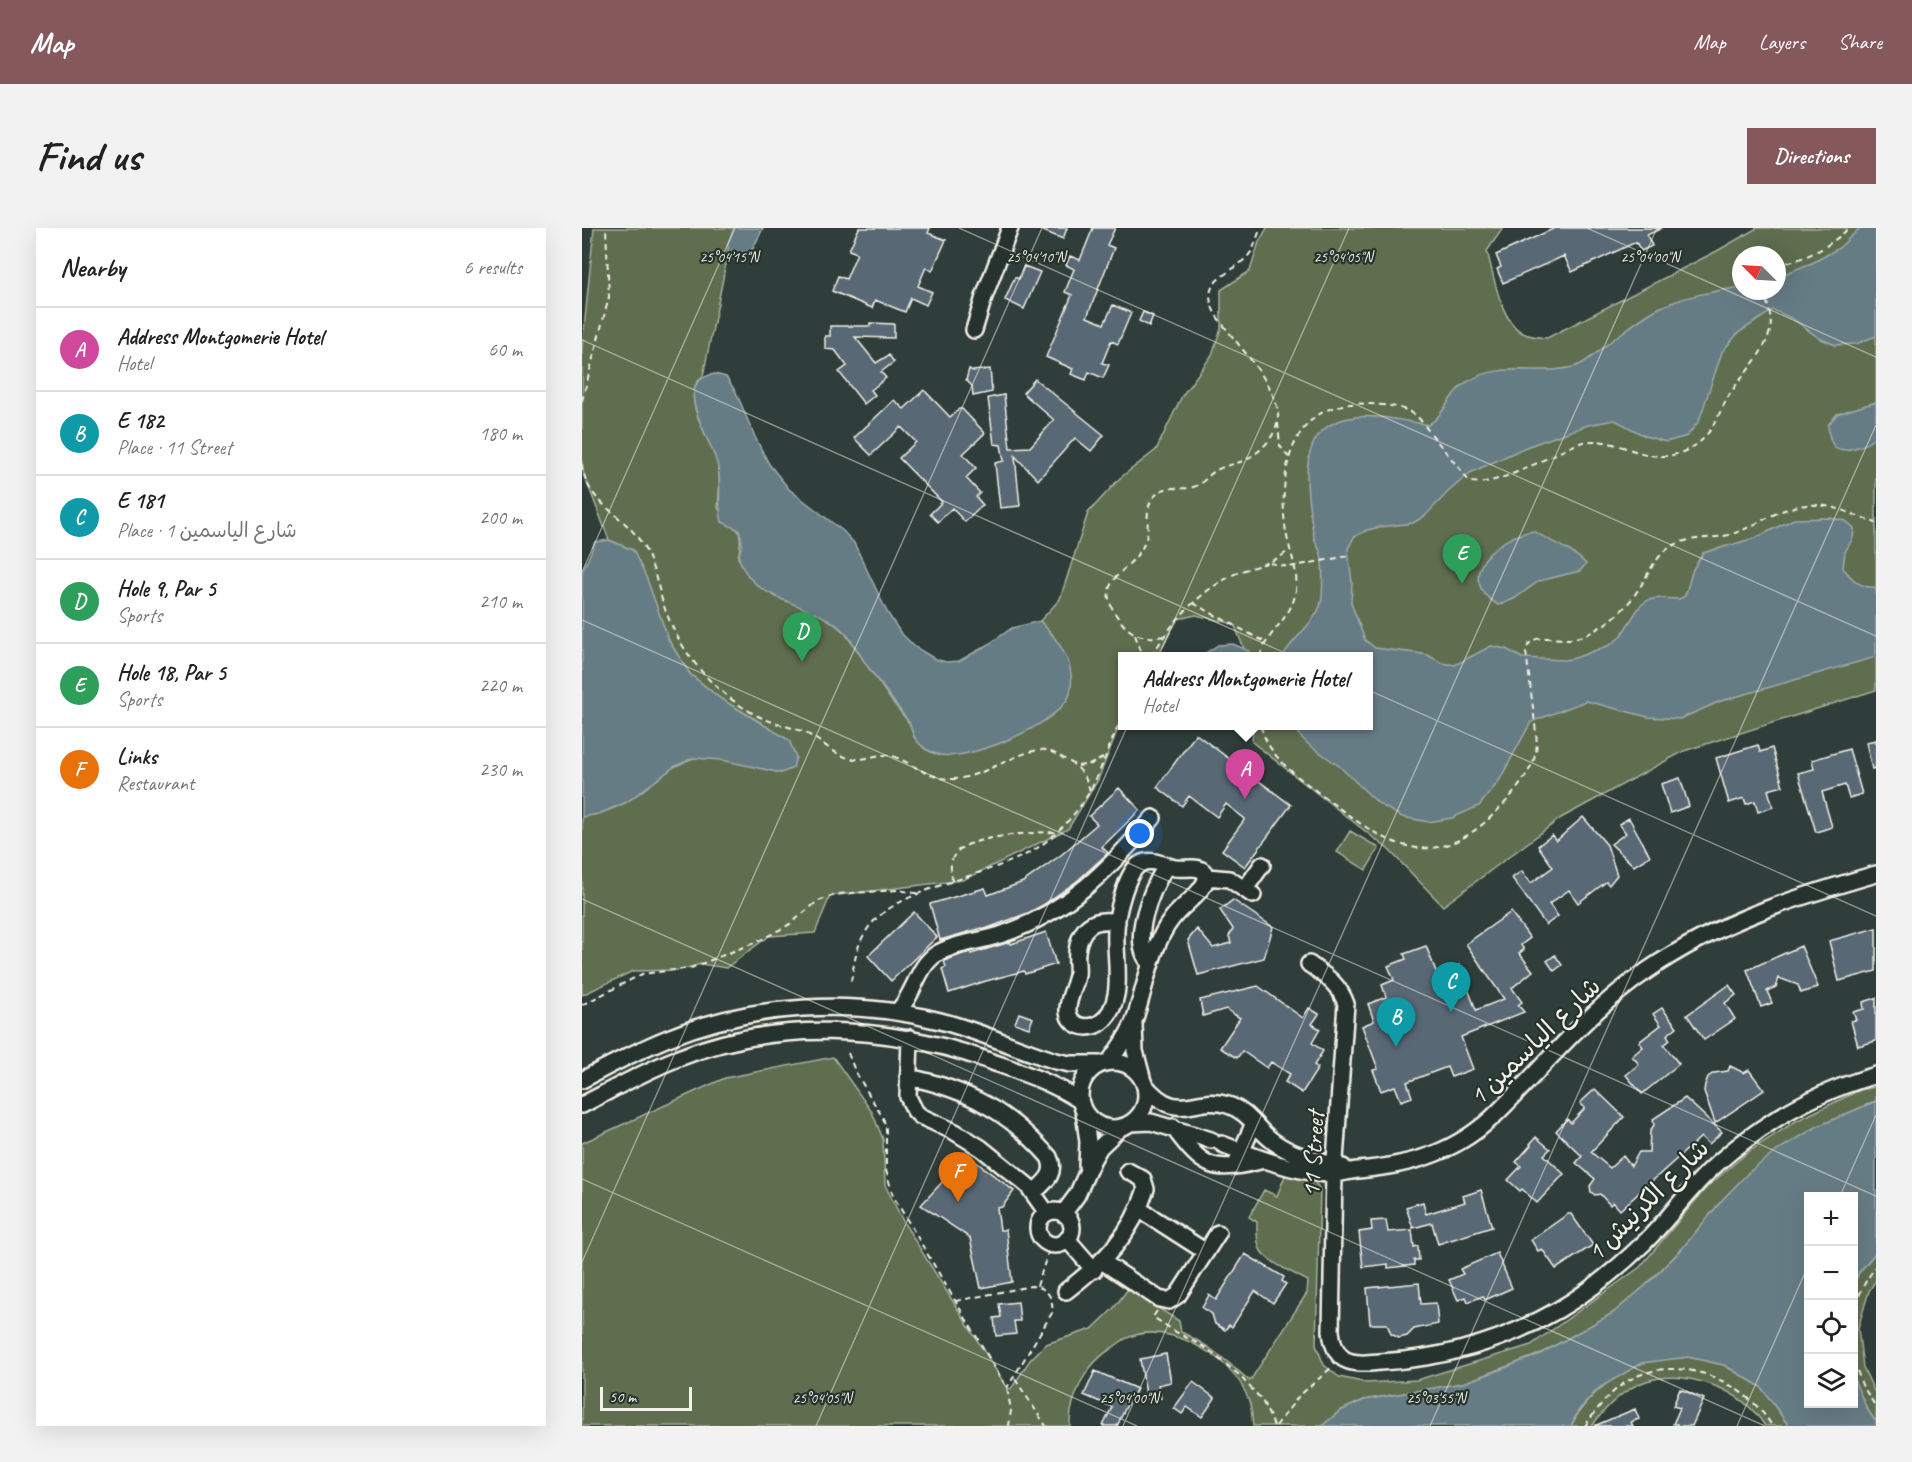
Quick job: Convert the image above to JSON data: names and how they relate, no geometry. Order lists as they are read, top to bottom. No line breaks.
{"streets":{"street":["شارع الياسمين 1","11 Street","شارع الكرنيش 1"]},"crossings":[["شارع الياسمين 1","11 Street"],["11 Street","شارع الكرنيش 1"]],"scale_bar":"50 m","north":"top left","page":{"header":"Map","nav":["Map","Layers","Share"],"buttons":"Directions","title":"Find us","heading":["Nearby","6 results"],"list":[{"mark":"A","name":"Address Montgomerie Hotel","note":"Hotel","value":"60 m"},{"mark":"B","name":"E 182","note":"Place · 11 Street","value":"180 m"},{"mark":"C","name":"E 181","note":"Place · شارع الياسمين 1","value":"200 m"},{"mark":"D","name":"Hole 9, Par 5","note":"Sports","value":"210 m"},{"mark":"E","name":"Hole 18, Par 5","note":"Sports","value":"220 m"},{"mark":"F","name":"Links","note":"Restaurant","value":"230 m"}],"pins":["E","D","A","C","B","F"],"popup":["Address Montgomerie Hotel","Hotel"],"map_buttons":["+","−"],"scale":"50 m"},"coordinates":["25°04'15\"N","25°04'10\"N","25°04'05\"N","25°04'00\"N","25°03'55\"N"]}
